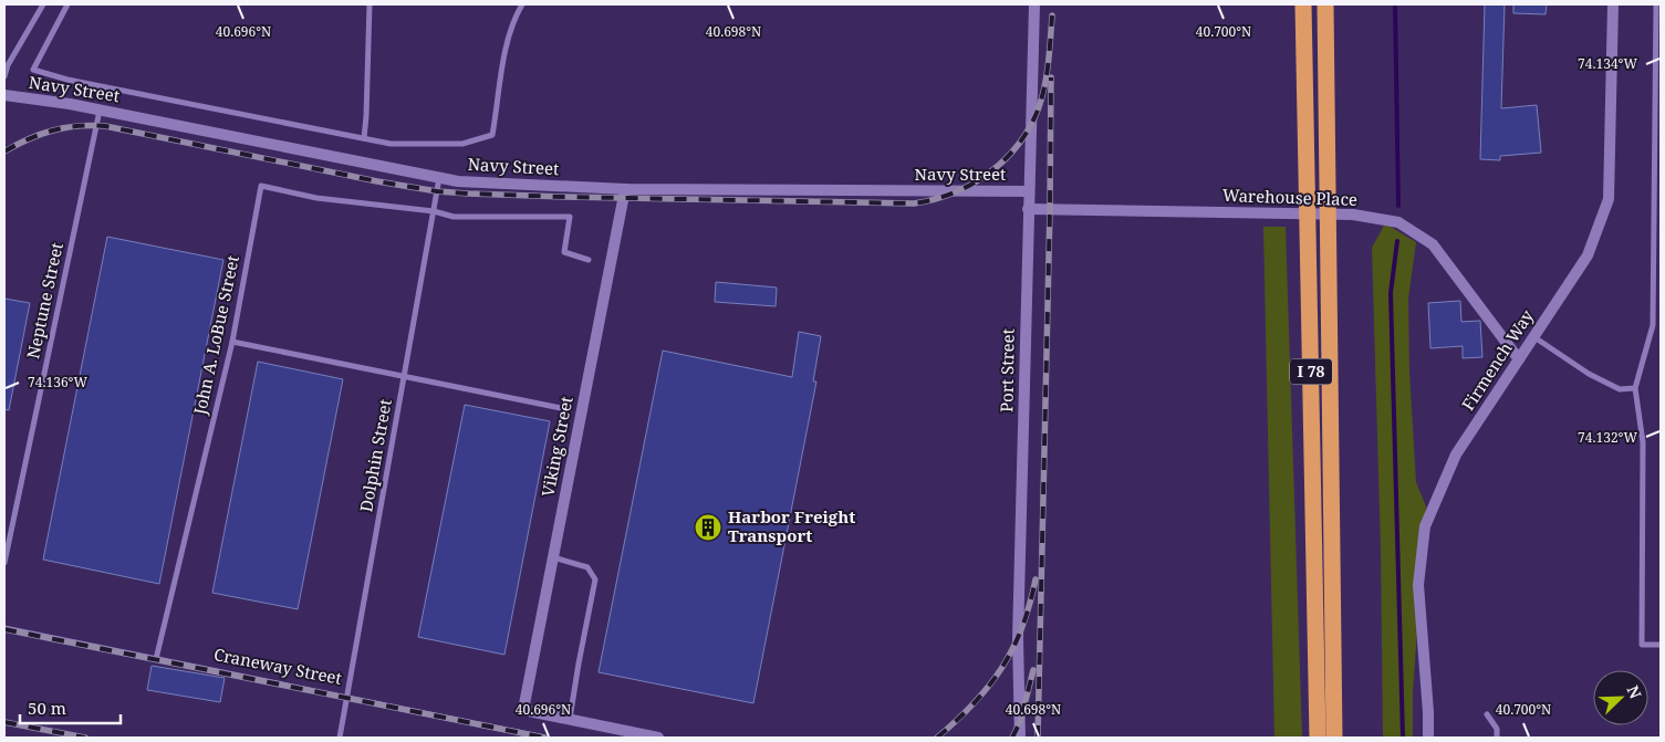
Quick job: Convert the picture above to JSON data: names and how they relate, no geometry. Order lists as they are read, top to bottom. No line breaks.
{"streets":{"highway":["I 78"],"street":["Navy Street","Warehouse Place","Firmench Way","Port Street","Viking Street"],"lane":["Neptune Street","John A. LoBue Street","Dolphin Street","Craneway Street"]},"crossings":[["Navy Street","Neptune Street"],["Navy Street","Port Street"],["Navy Street","Viking Street"],["Navy Street","Dolphin Street"],["Warehouse Place","Firmench Way"],["Warehouse Place","Port Street"],["John A. LoBue Street","Dolphin Street"],["John A. LoBue Street","Craneway Street"],["Dolphin Street","Craneway Street"]],"places":{"building":["Harbor Freight Transport"]},"scale_bar":"50 m","north":"top right","coordinates":["40.696°N","40.698°N","40.700°N","74.134°W","74.136°W","74.132°W"]}
